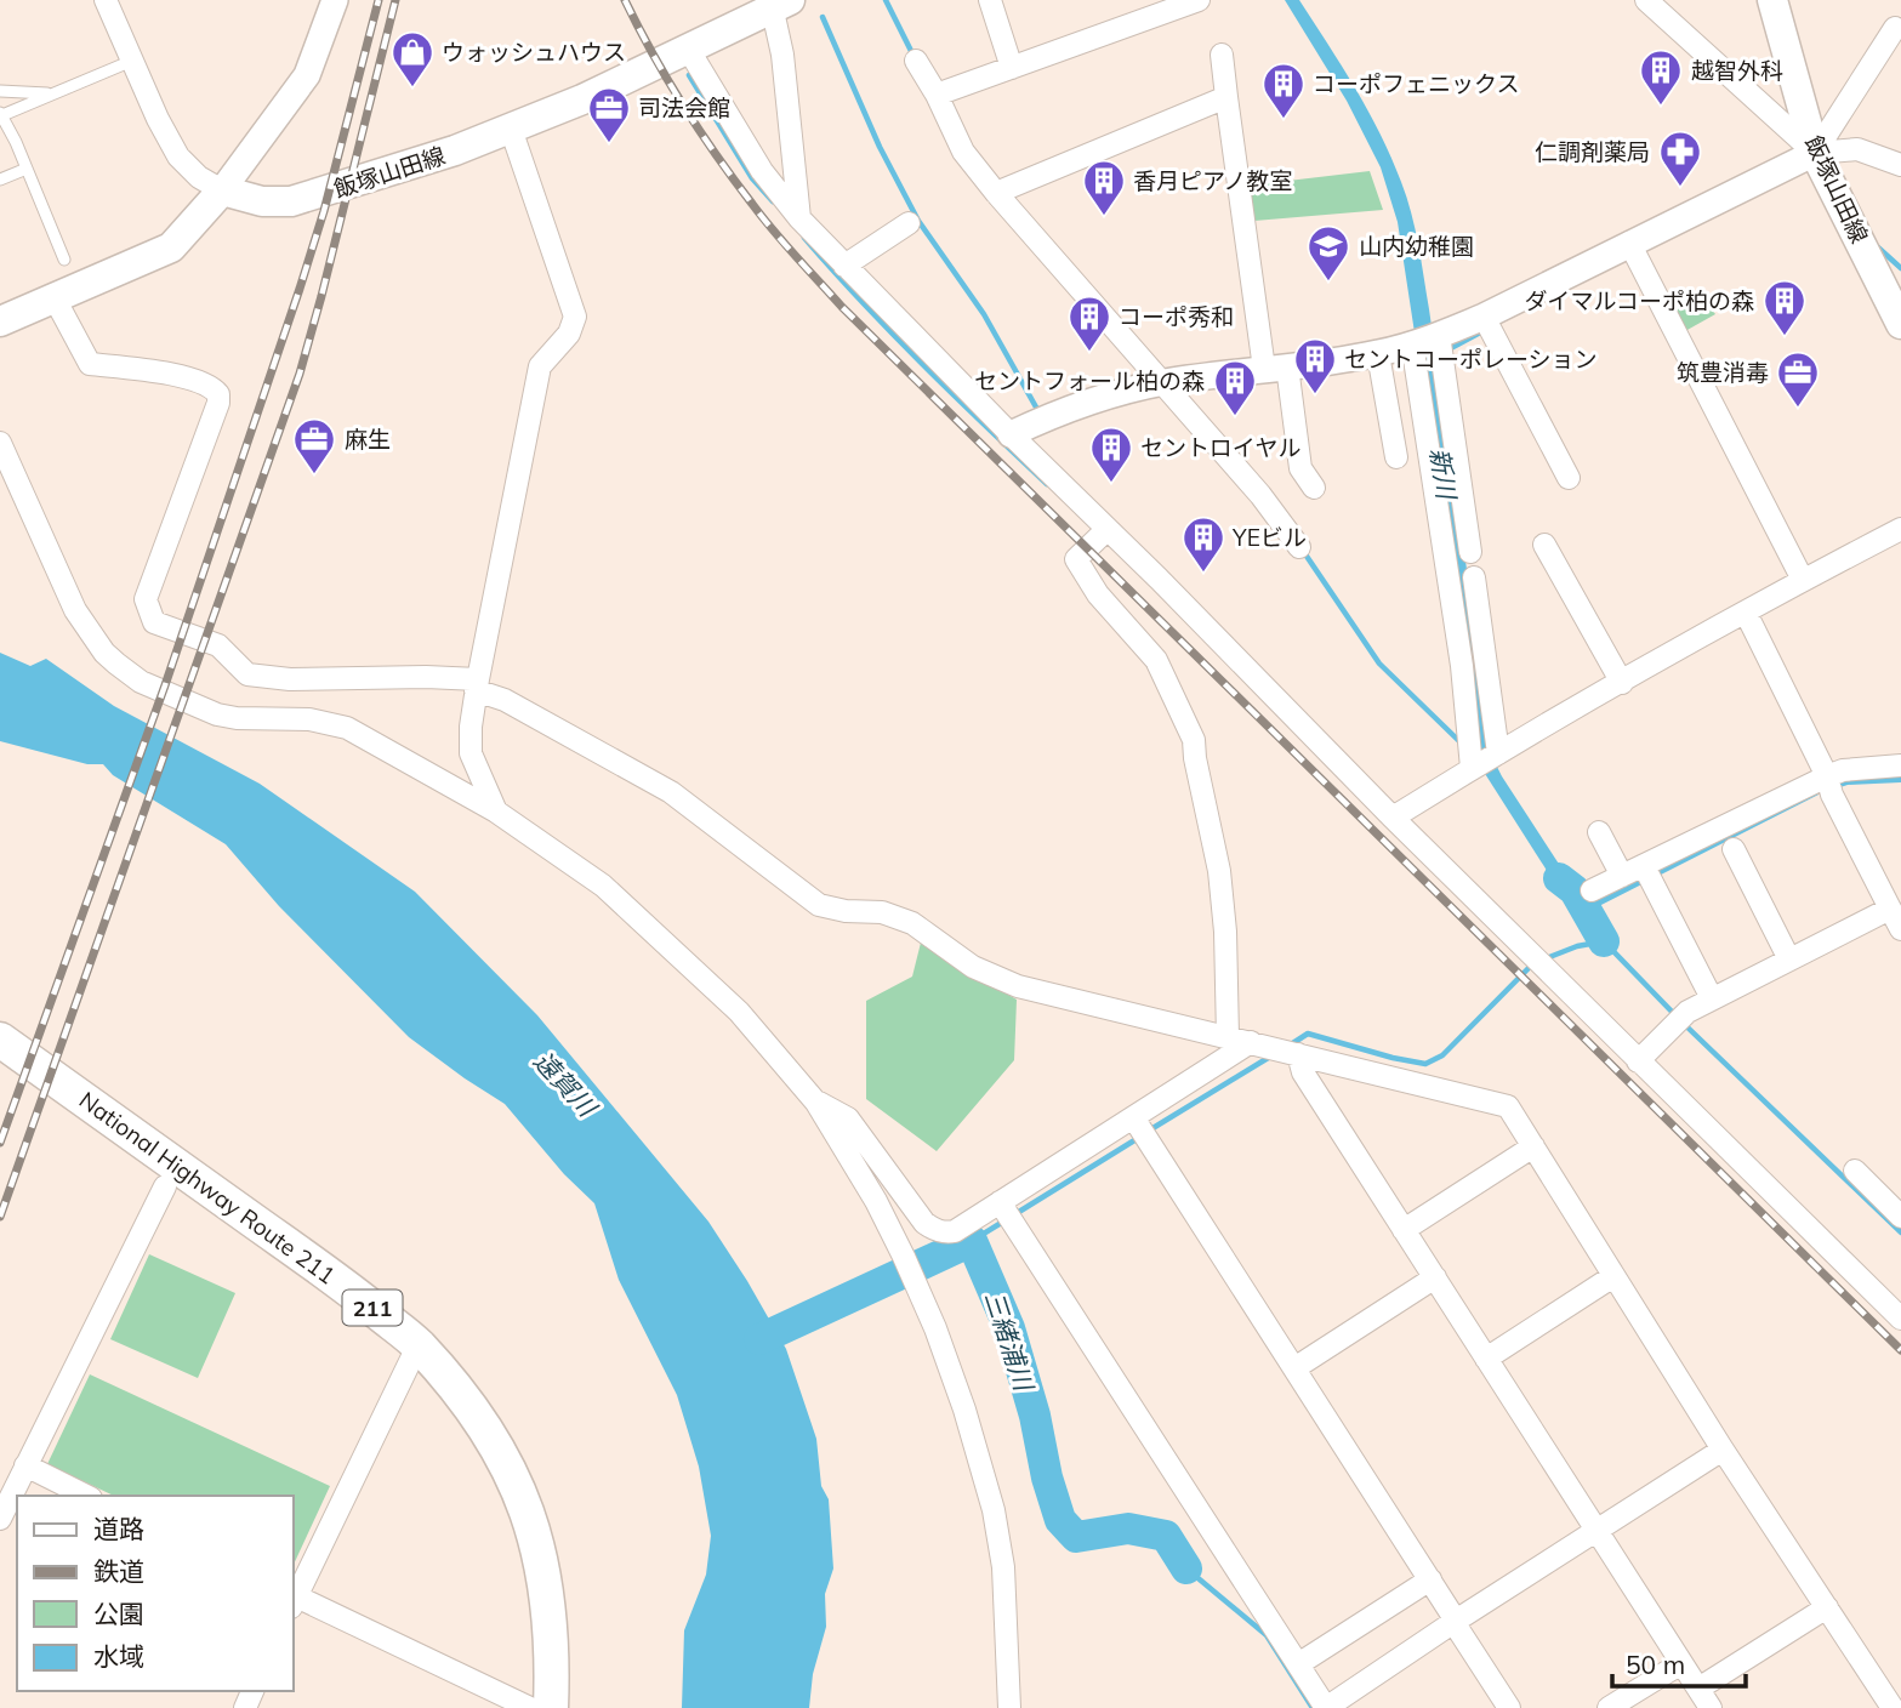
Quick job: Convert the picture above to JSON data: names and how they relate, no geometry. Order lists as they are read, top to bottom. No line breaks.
{"streets":{"highway":["National Highway Route 211","211"],"main road":["飯塚山田線"]},"water":["新川","遠賀川","三緒浦川"],"places":{"shop":["ウォッシュハウス"],"building":["越智外科","コーポフェニックス","香月ピアノ教室","ダイマルコーポ柏の森","コーポ秀和","セントコーポレーション","セントフォール柏の森","セントロイヤル","YEビル"],"office":["司法会館","筑豊消毒","麻生"],"pharmacy":["仁調剤薬局"],"school or university":["山内幼稚園"]},"legend":["道路","鉄道","公園","水域"],"scale_bar":"50 m"}
